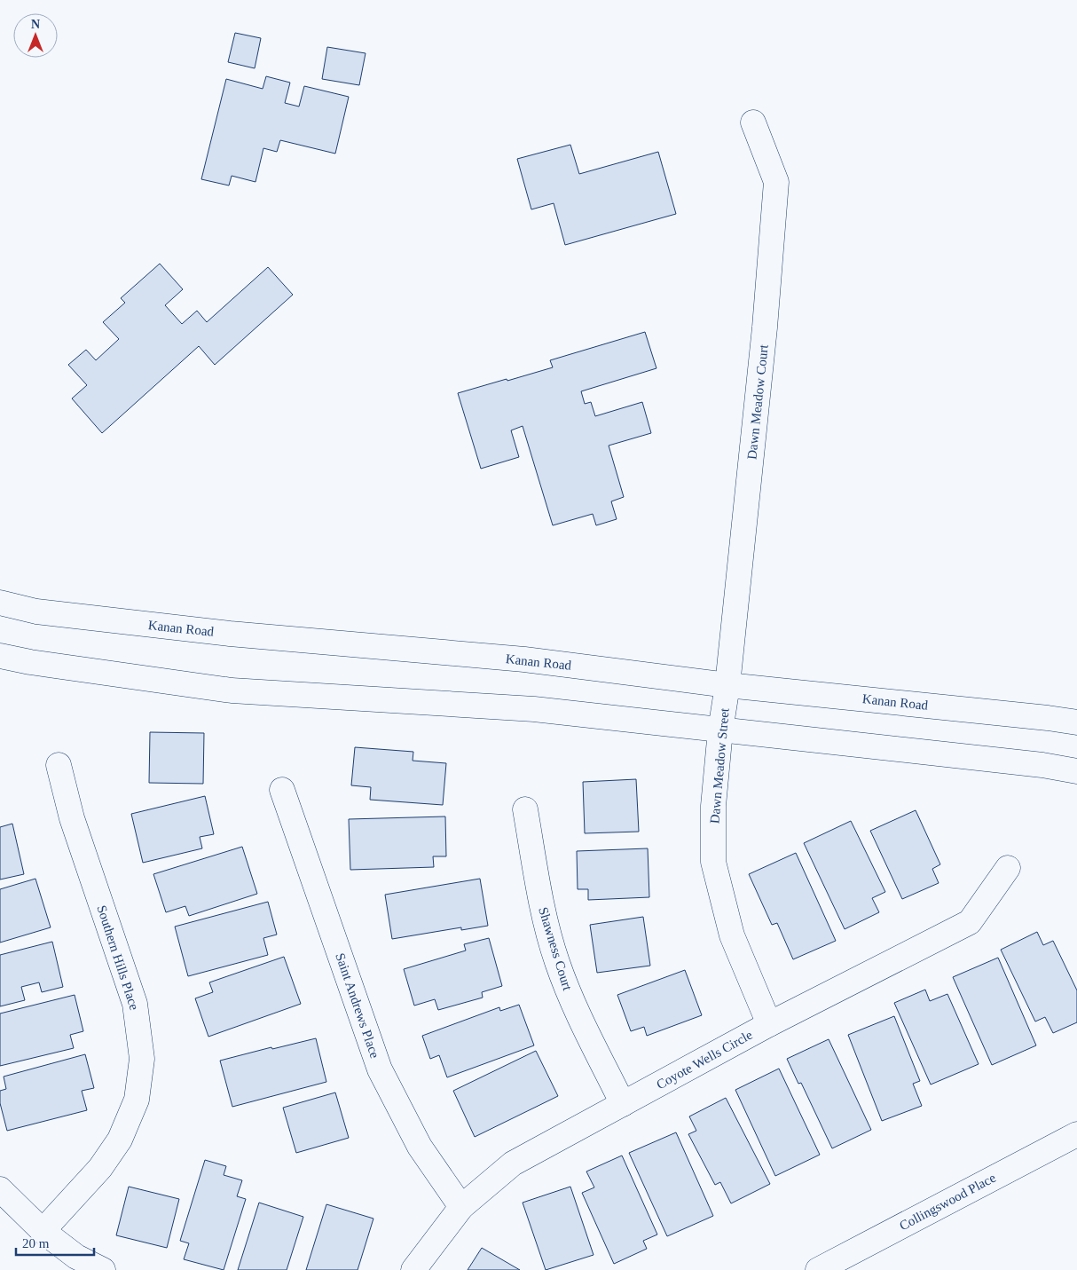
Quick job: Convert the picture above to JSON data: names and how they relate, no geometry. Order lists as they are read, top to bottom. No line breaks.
{"streets":{"street":["Dawn Meadow Court","Kanan Road","Dawn Meadow Street","Shawness Court","Southern Hills Place","Saint Andrews Place","Coyote Wells Circle","Collingswood Place"]},"crossings":[["Dawn Meadow Court","Kanan Road"],["Dawn Meadow Court","Dawn Meadow Street"],["Kanan Road","Dawn Meadow Street"],["Dawn Meadow Street","Coyote Wells Circle"],["Shawness Court","Coyote Wells Circle"],["Saint Andrews Place","Coyote Wells Circle"]],"scale_bar":"20 m","north":"top"}
